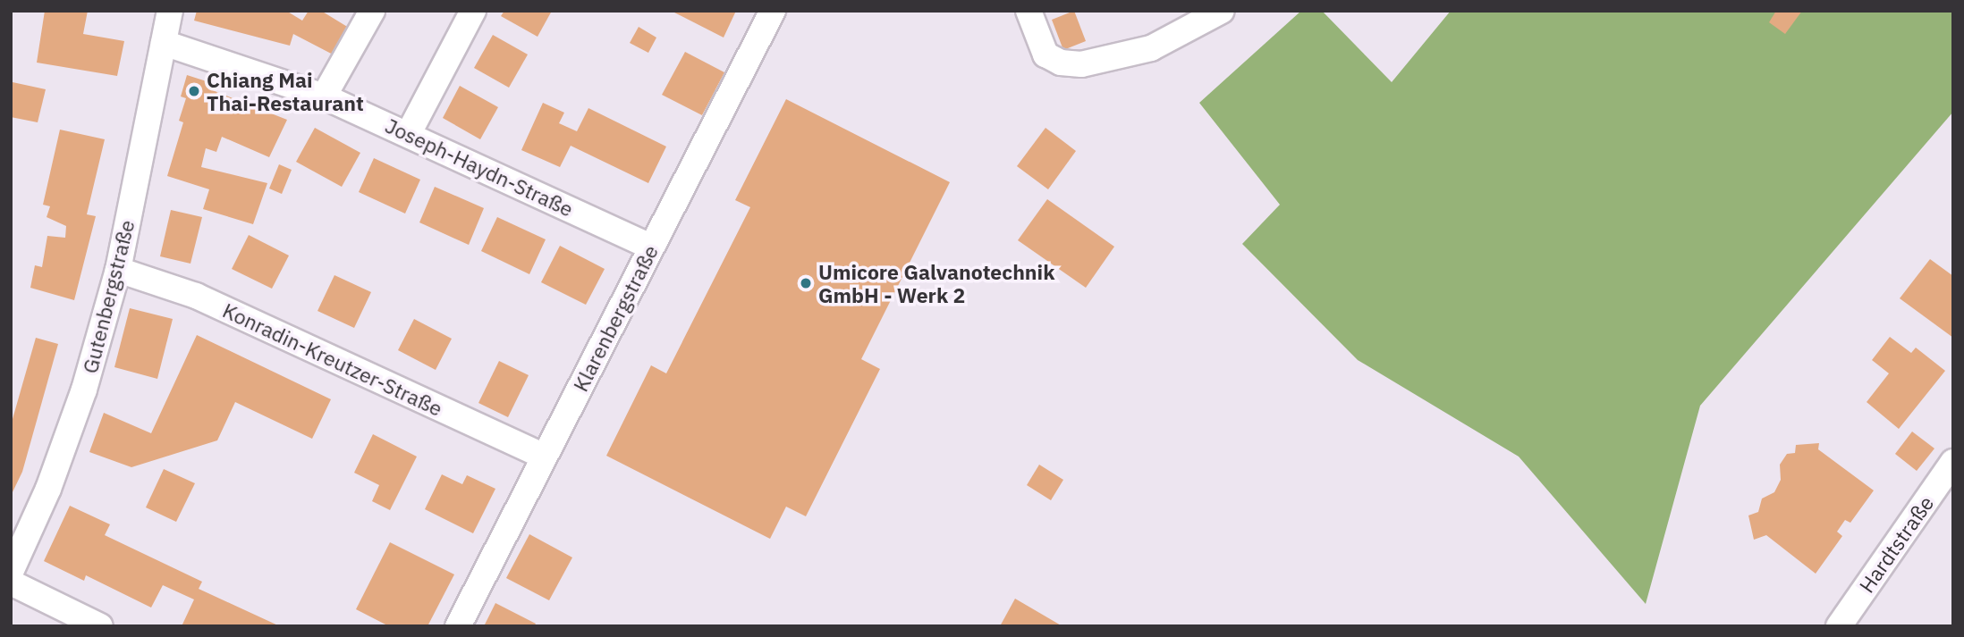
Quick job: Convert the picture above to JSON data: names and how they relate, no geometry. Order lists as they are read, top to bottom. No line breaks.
{"streets":{"street":["Joseph-Haydn-Straße","Gutenbergstraße","Klarenbergstraße","Konradin-Kreutzer-Straße","Hardtstraße"]},"crossings":[["Joseph-Haydn-Straße","Gutenbergstraße"],["Joseph-Haydn-Straße","Klarenbergstraße"],["Gutenbergstraße","Konradin-Kreutzer-Straße"],["Klarenbergstraße","Konradin-Kreutzer-Straße"]],"places":["Chiang Mai Thai-Restaurant","Umicore Galvanotechnik GmbH - Werk 2"]}
